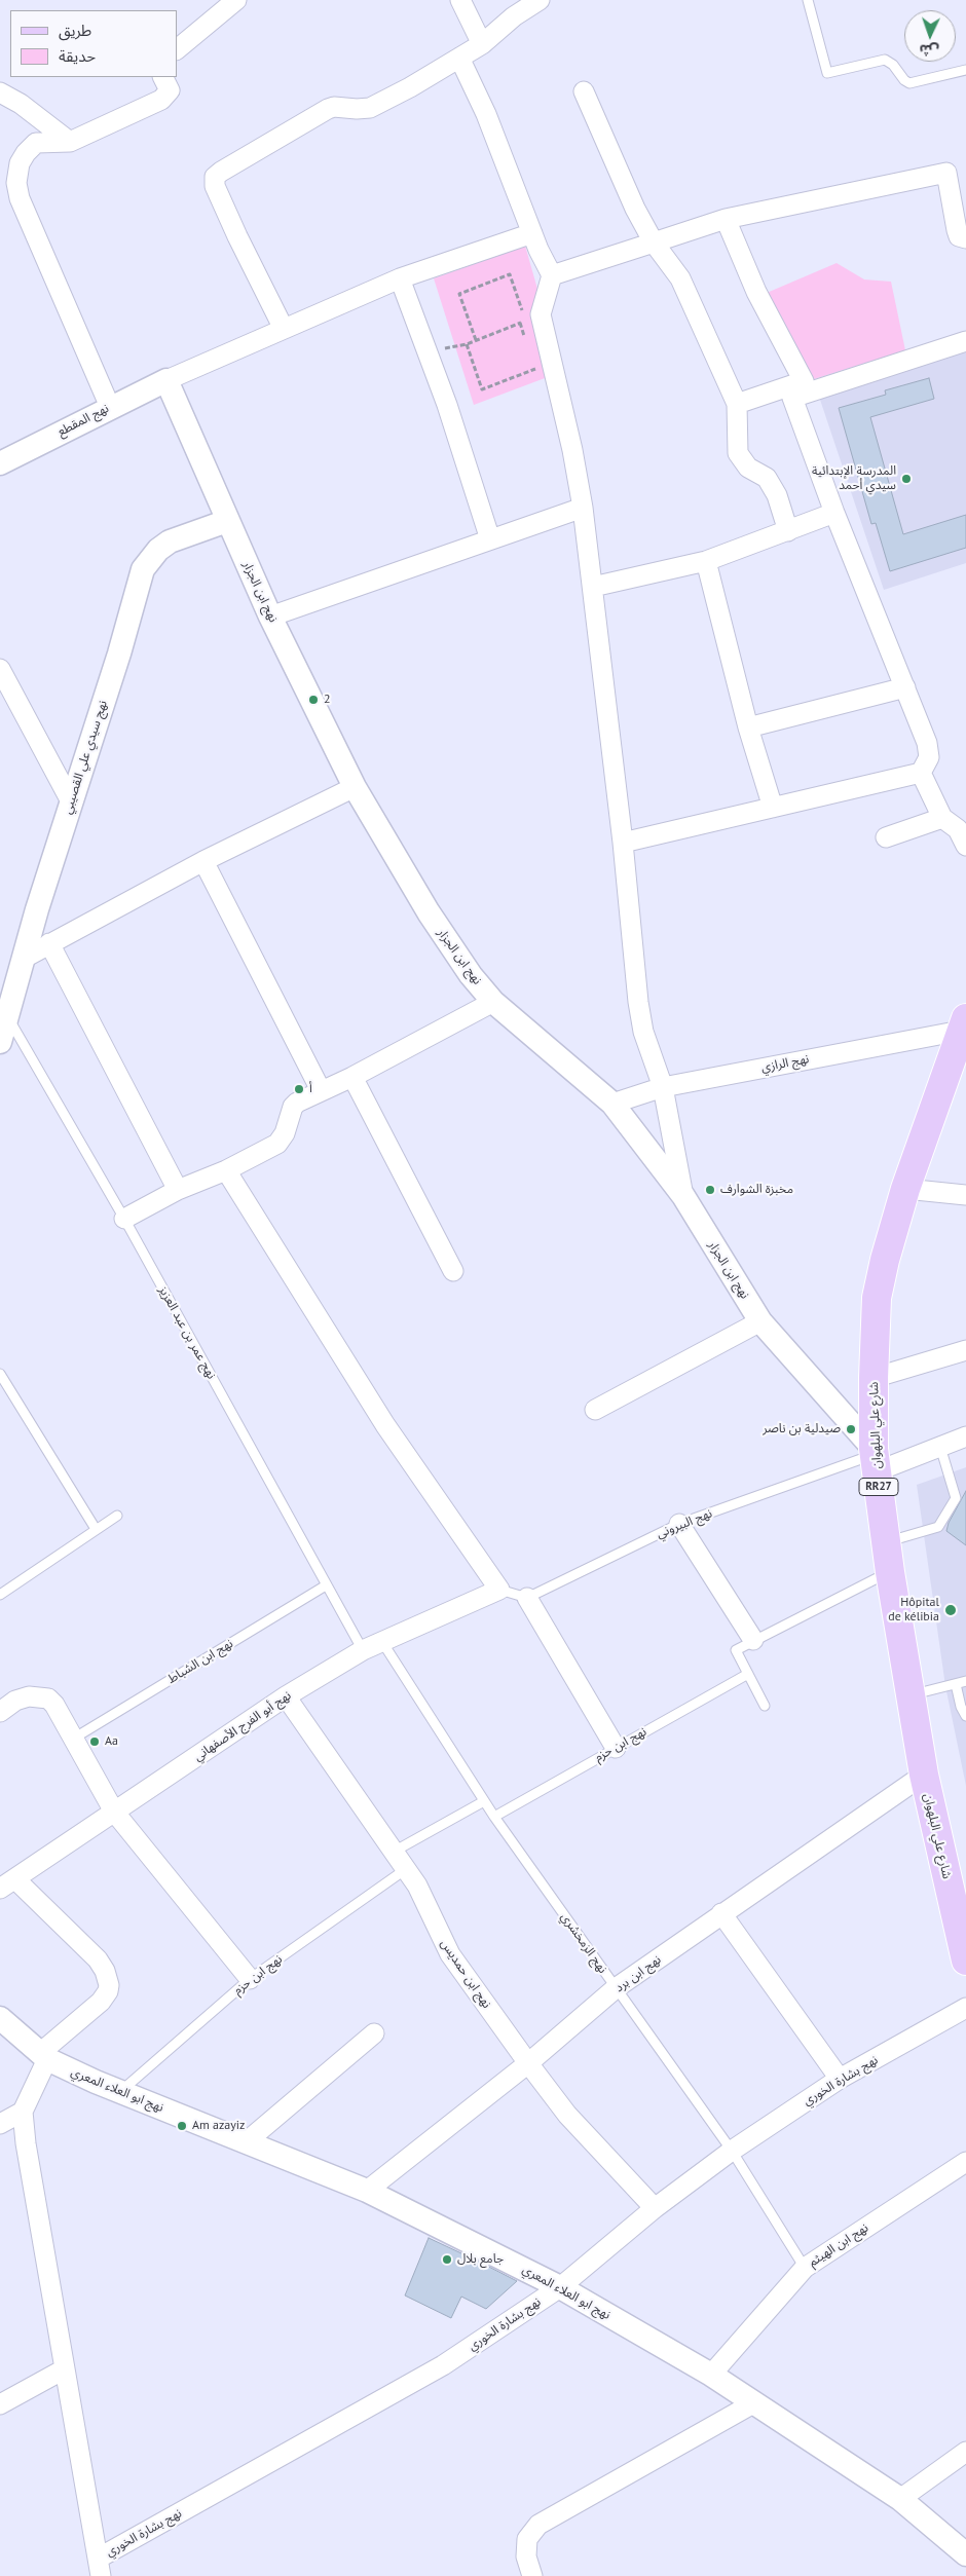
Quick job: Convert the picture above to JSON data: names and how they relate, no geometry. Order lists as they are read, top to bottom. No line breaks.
{"streets":{"main road":["شارع علي البلهوان","RR27"],"street":["نهج المقطع","نهج ابن الجزار","نهج سيدي علي القصيبي","نهج الرازي","نهج أبو الفرج الأصفهاني","نهج ابن حمديس","نهج ابن برد","نهج بشارة الخوري","نهج ابو العلاء المعري","نهج ابن الهيثم"],"lane":["نهج عمر بن عبد العزيز","نهج البيروني","نهج ابن الشباط","نهج ابن حزم","نهج الزمخشري"]},"crossings":[["نهج المقطع","نهج ابن الجزار"],["نهج ابن الجزار","نهج سيدي علي القصيبي"],["نهج ابن الجزار","نهج الرازي"],["نهج ابن الجزار","شارع علي البلهوان"],["نهج ابن الجزار","نهج البيروني"],["نهج سيدي علي القصيبي","نهج عمر بن عبد العزيز"],["نهج الرازي","شارع علي البلهوان"],["نهج عمر بن عبد العزيز","نهج ابن الشباط"],["نهج عمر بن عبد العزيز","نهج أبو الفرج الأصفهاني"],["شارع علي البلهوان","نهج البيروني"],["شارع علي البلهوان","نهج ابن برد"],["نهج أبو الفرج الأصفهاني","نهج الزمخشري"],["نهج أبو الفرج الأصفهاني","نهج ابن حمديس"],["نهج ابن حزم","نهج الزمخشري"],["نهج ابن حزم","نهج ابن حمديس"],["نهج ابن حزم","نهج ابو العلاء المعري"],["نهج الزمخشري","نهج ابن برد"],["نهج الزمخشري","نهج بشارة الخوري"],["نهج الزمخشري","نهج ابن الهيثم"],["نهج ابن حمديس","نهج ابن برد"],["نهج ابن حمديس","نهج بشارة الخوري"],["نهج ابن برد","نهج ابو العلاء المعري"],["نهج بشارة الخوري","نهج ابو العلاء المعري"],["نهج ابو العلاء المعري","نهج ابن الهيثم"]],"places":["المدرسة الإبتدائية سيدي أحمد","2","أ","مخبزة الشوارف","صيدلية بن ناصر","Hôpital de kélibia","Aa","Am azayiz","جامع بلال"],"legend":["طريق","حديقة"],"north":"bottom"}
